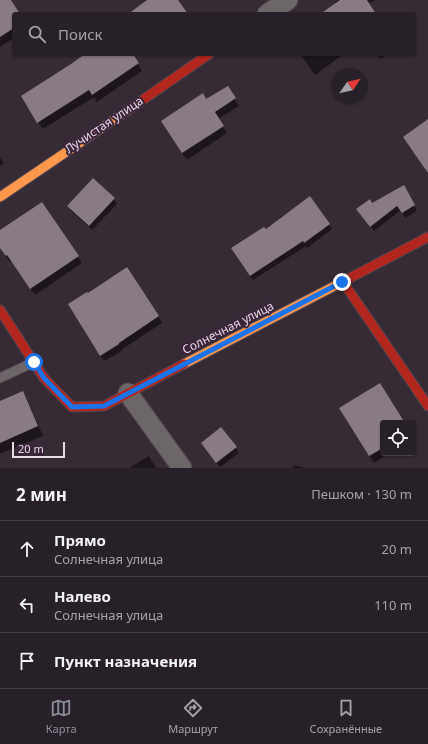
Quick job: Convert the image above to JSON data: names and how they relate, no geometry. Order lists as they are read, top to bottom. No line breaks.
{"streets":{"street":["Лучистая улица","Солнечная улица"]},"scale_bar":"20 m","north":"top right","page":{"search":"Поиск","scale":"20 m","heading":["2 мин","Пешком · 130 m"],"list":[["Прямо","Солнечная улица","20 m"],["Налево","Солнечная улица","110 m"],"Пункт назначения"],"nav":["Карта","Маршрут","Сохранённые"]}}
